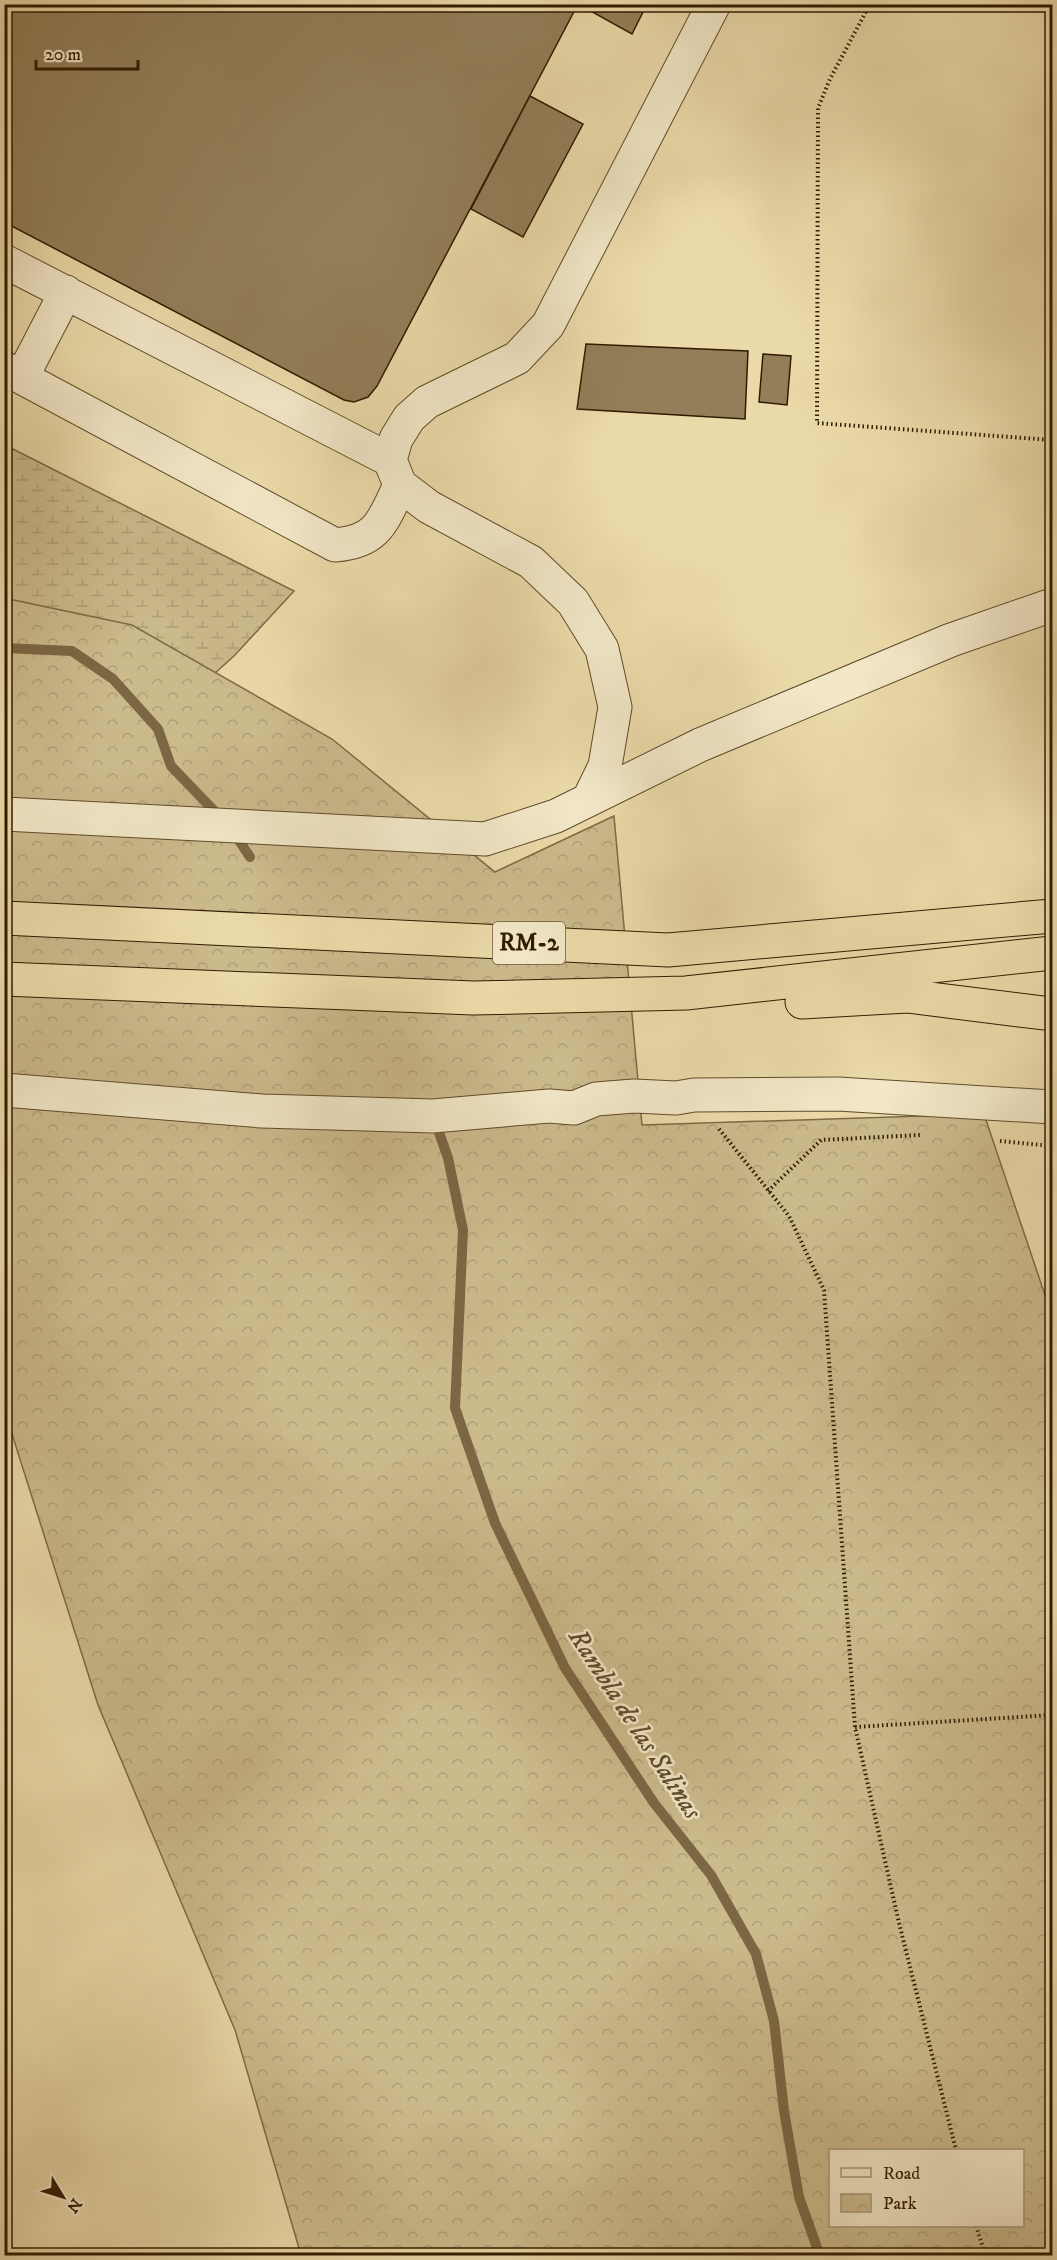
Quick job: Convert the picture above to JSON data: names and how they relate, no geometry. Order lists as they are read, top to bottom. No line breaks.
{"streets":{"highway":["RM-2"]},"water":["Rambla de las Salinas"],"legend":["Road","Park"],"scale_bar":"20 m","north":"bottom right"}
